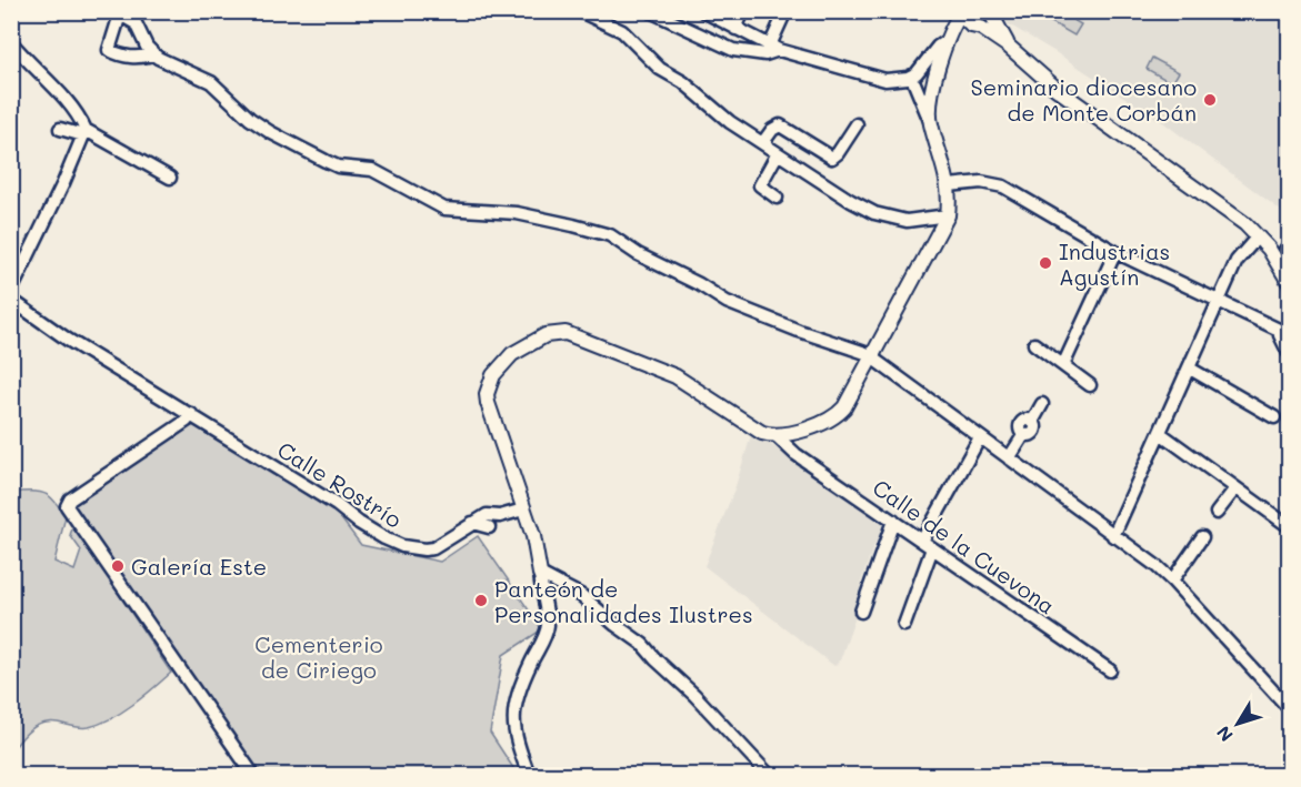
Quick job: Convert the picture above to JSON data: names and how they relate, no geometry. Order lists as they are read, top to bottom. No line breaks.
{"streets":{"street":["Calle Rostrío","Calle de la Cuevona"]},"parks":["Cementerio de Ciriego"],"places":["Seminario diocesano de Monte Corbán","Industrias Agustín","Galería Este","Panteón de Personalidades Ilustres"],"north":"bottom left"}
